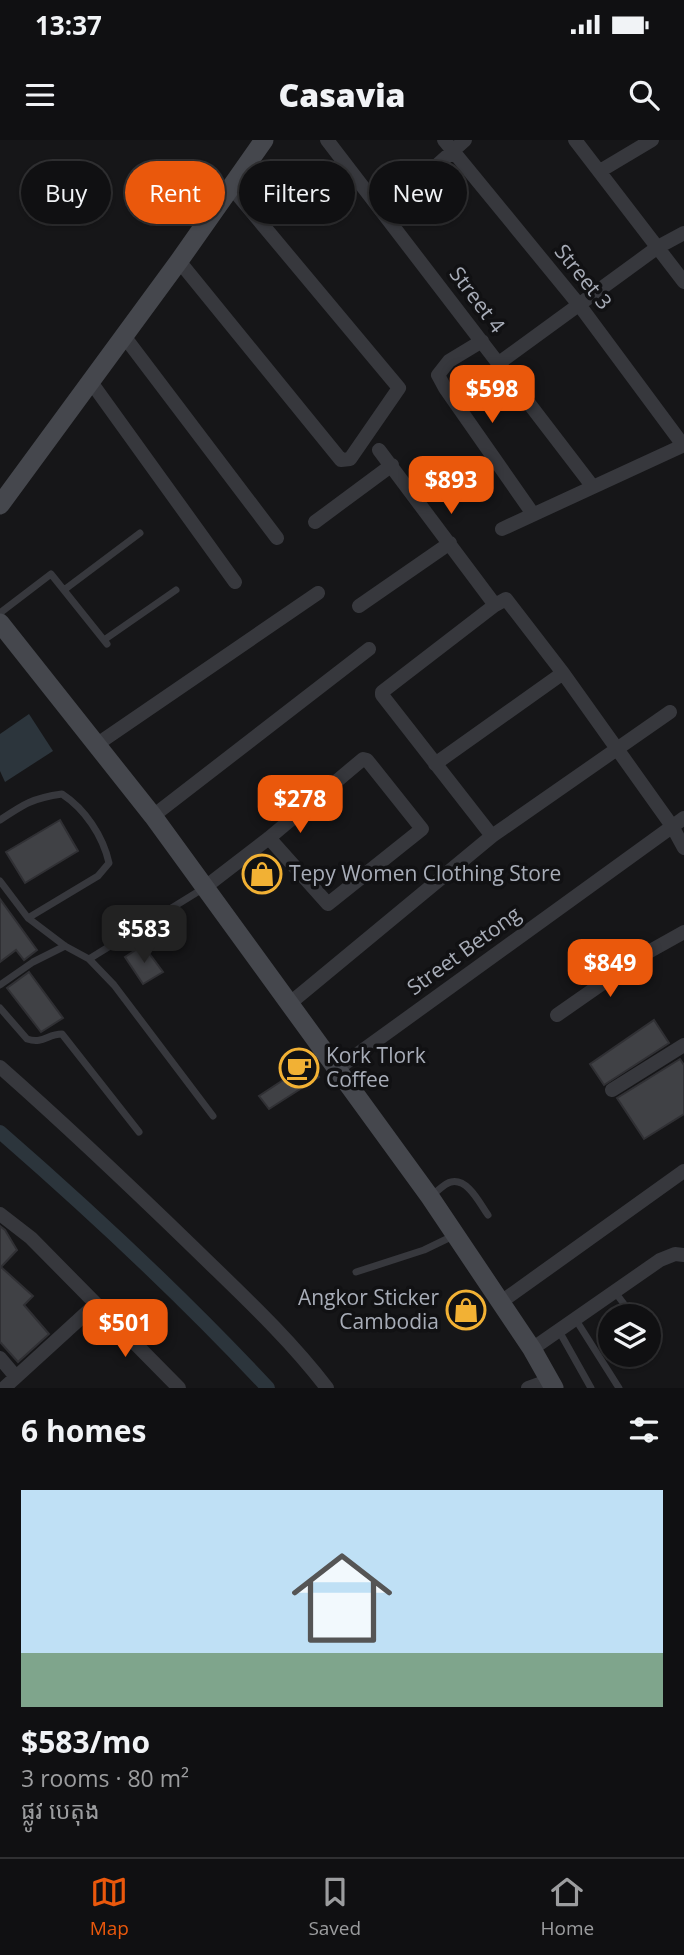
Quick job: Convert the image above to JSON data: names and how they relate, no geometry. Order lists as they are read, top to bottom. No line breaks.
{"streets":{"street":["Street 3","Street 4","Street Betong"]},"places":{"shop":["Tepy Women Clothing Store","Angkor Sticker Cambodia"],"cafe":["Kork Tlork Coffee"]},"page":{"status":"13:37","header":"Casavia","chip":["Buy","Rent","Filters","New"],"price":["$598","$893","$278","$583","$849","$501"],"heading":"6 homes","list":[{"name":"$583/mo","note":"3 rooms · 80 m² · ផ្លូវ បេតុង"}],"tabs":["Map","Saved","Home"]}}
